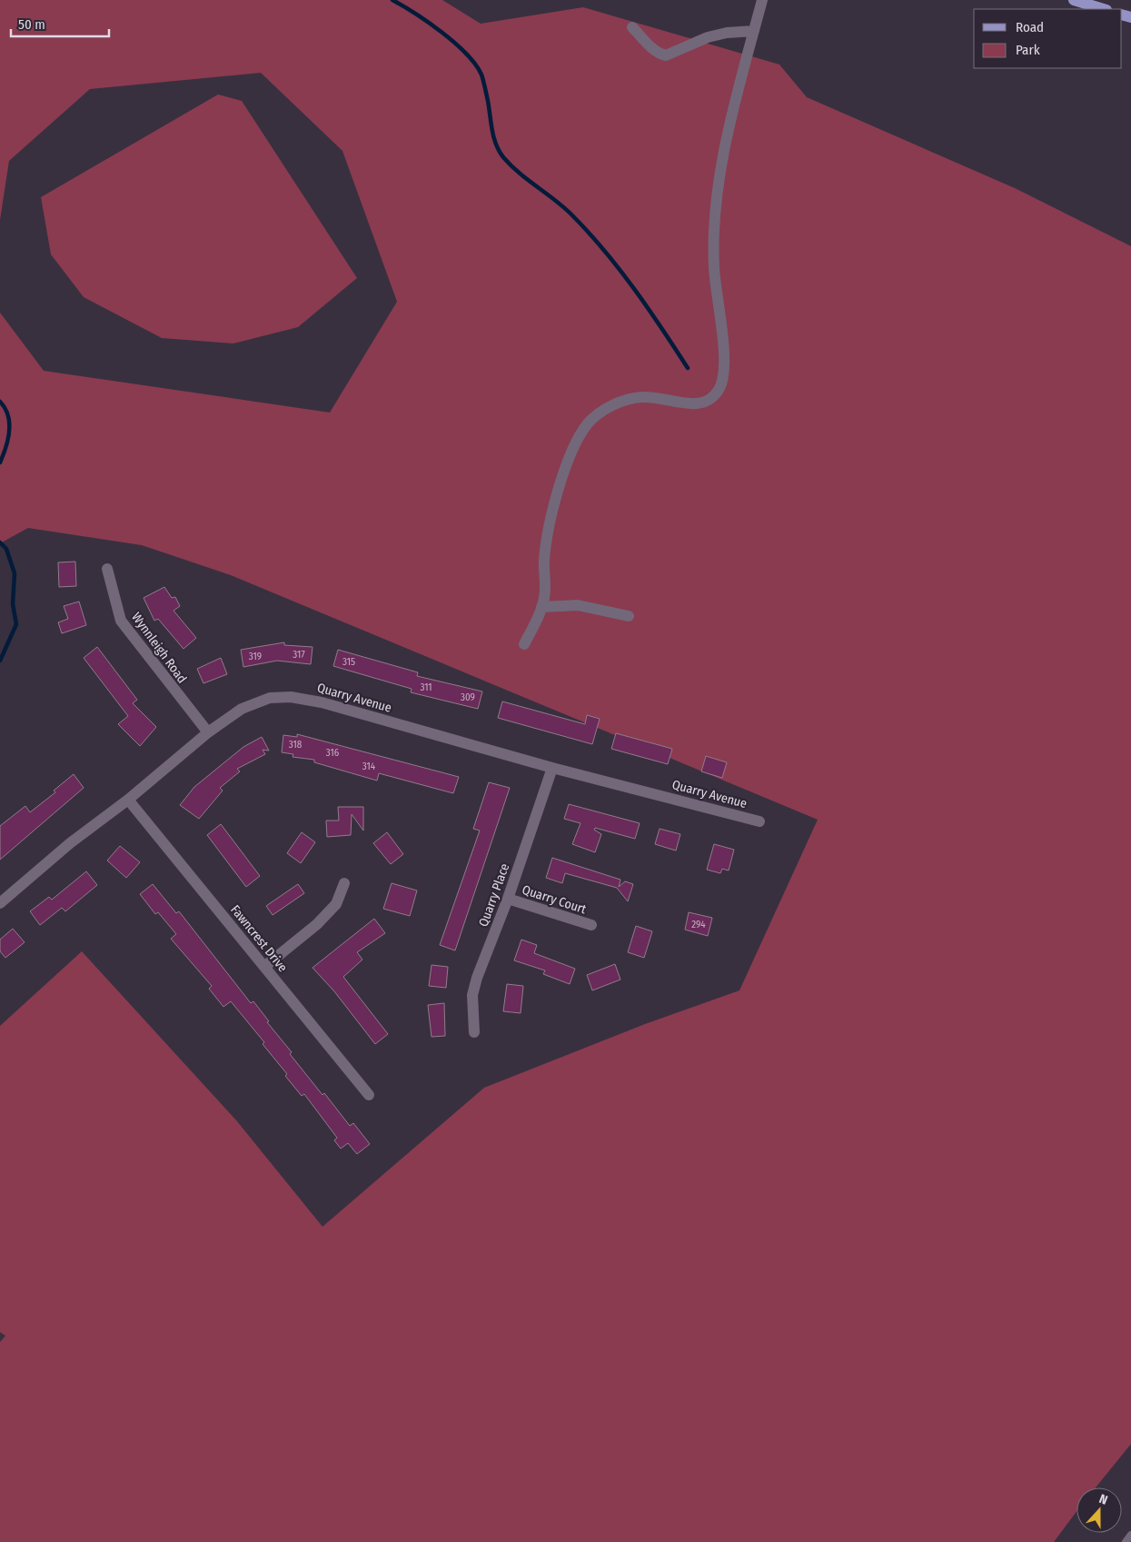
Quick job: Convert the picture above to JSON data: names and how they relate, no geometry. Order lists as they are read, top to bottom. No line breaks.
{"streets":{"street":["Wynnleigh Road","Quarry Avenue","Quarry Place","Quarry Court","Fawncrest Drive"]},"crossings":[["Wynnleigh Road","Quarry Avenue"],["Quarry Avenue","Quarry Place"],["Quarry Avenue","Fawncrest Drive"],["Quarry Place","Quarry Court"]],"house_numbers":["317","319","315","311","309","318","316","314","294"],"legend":["Road","Park"],"scale_bar":"50 m","north":"top"}
